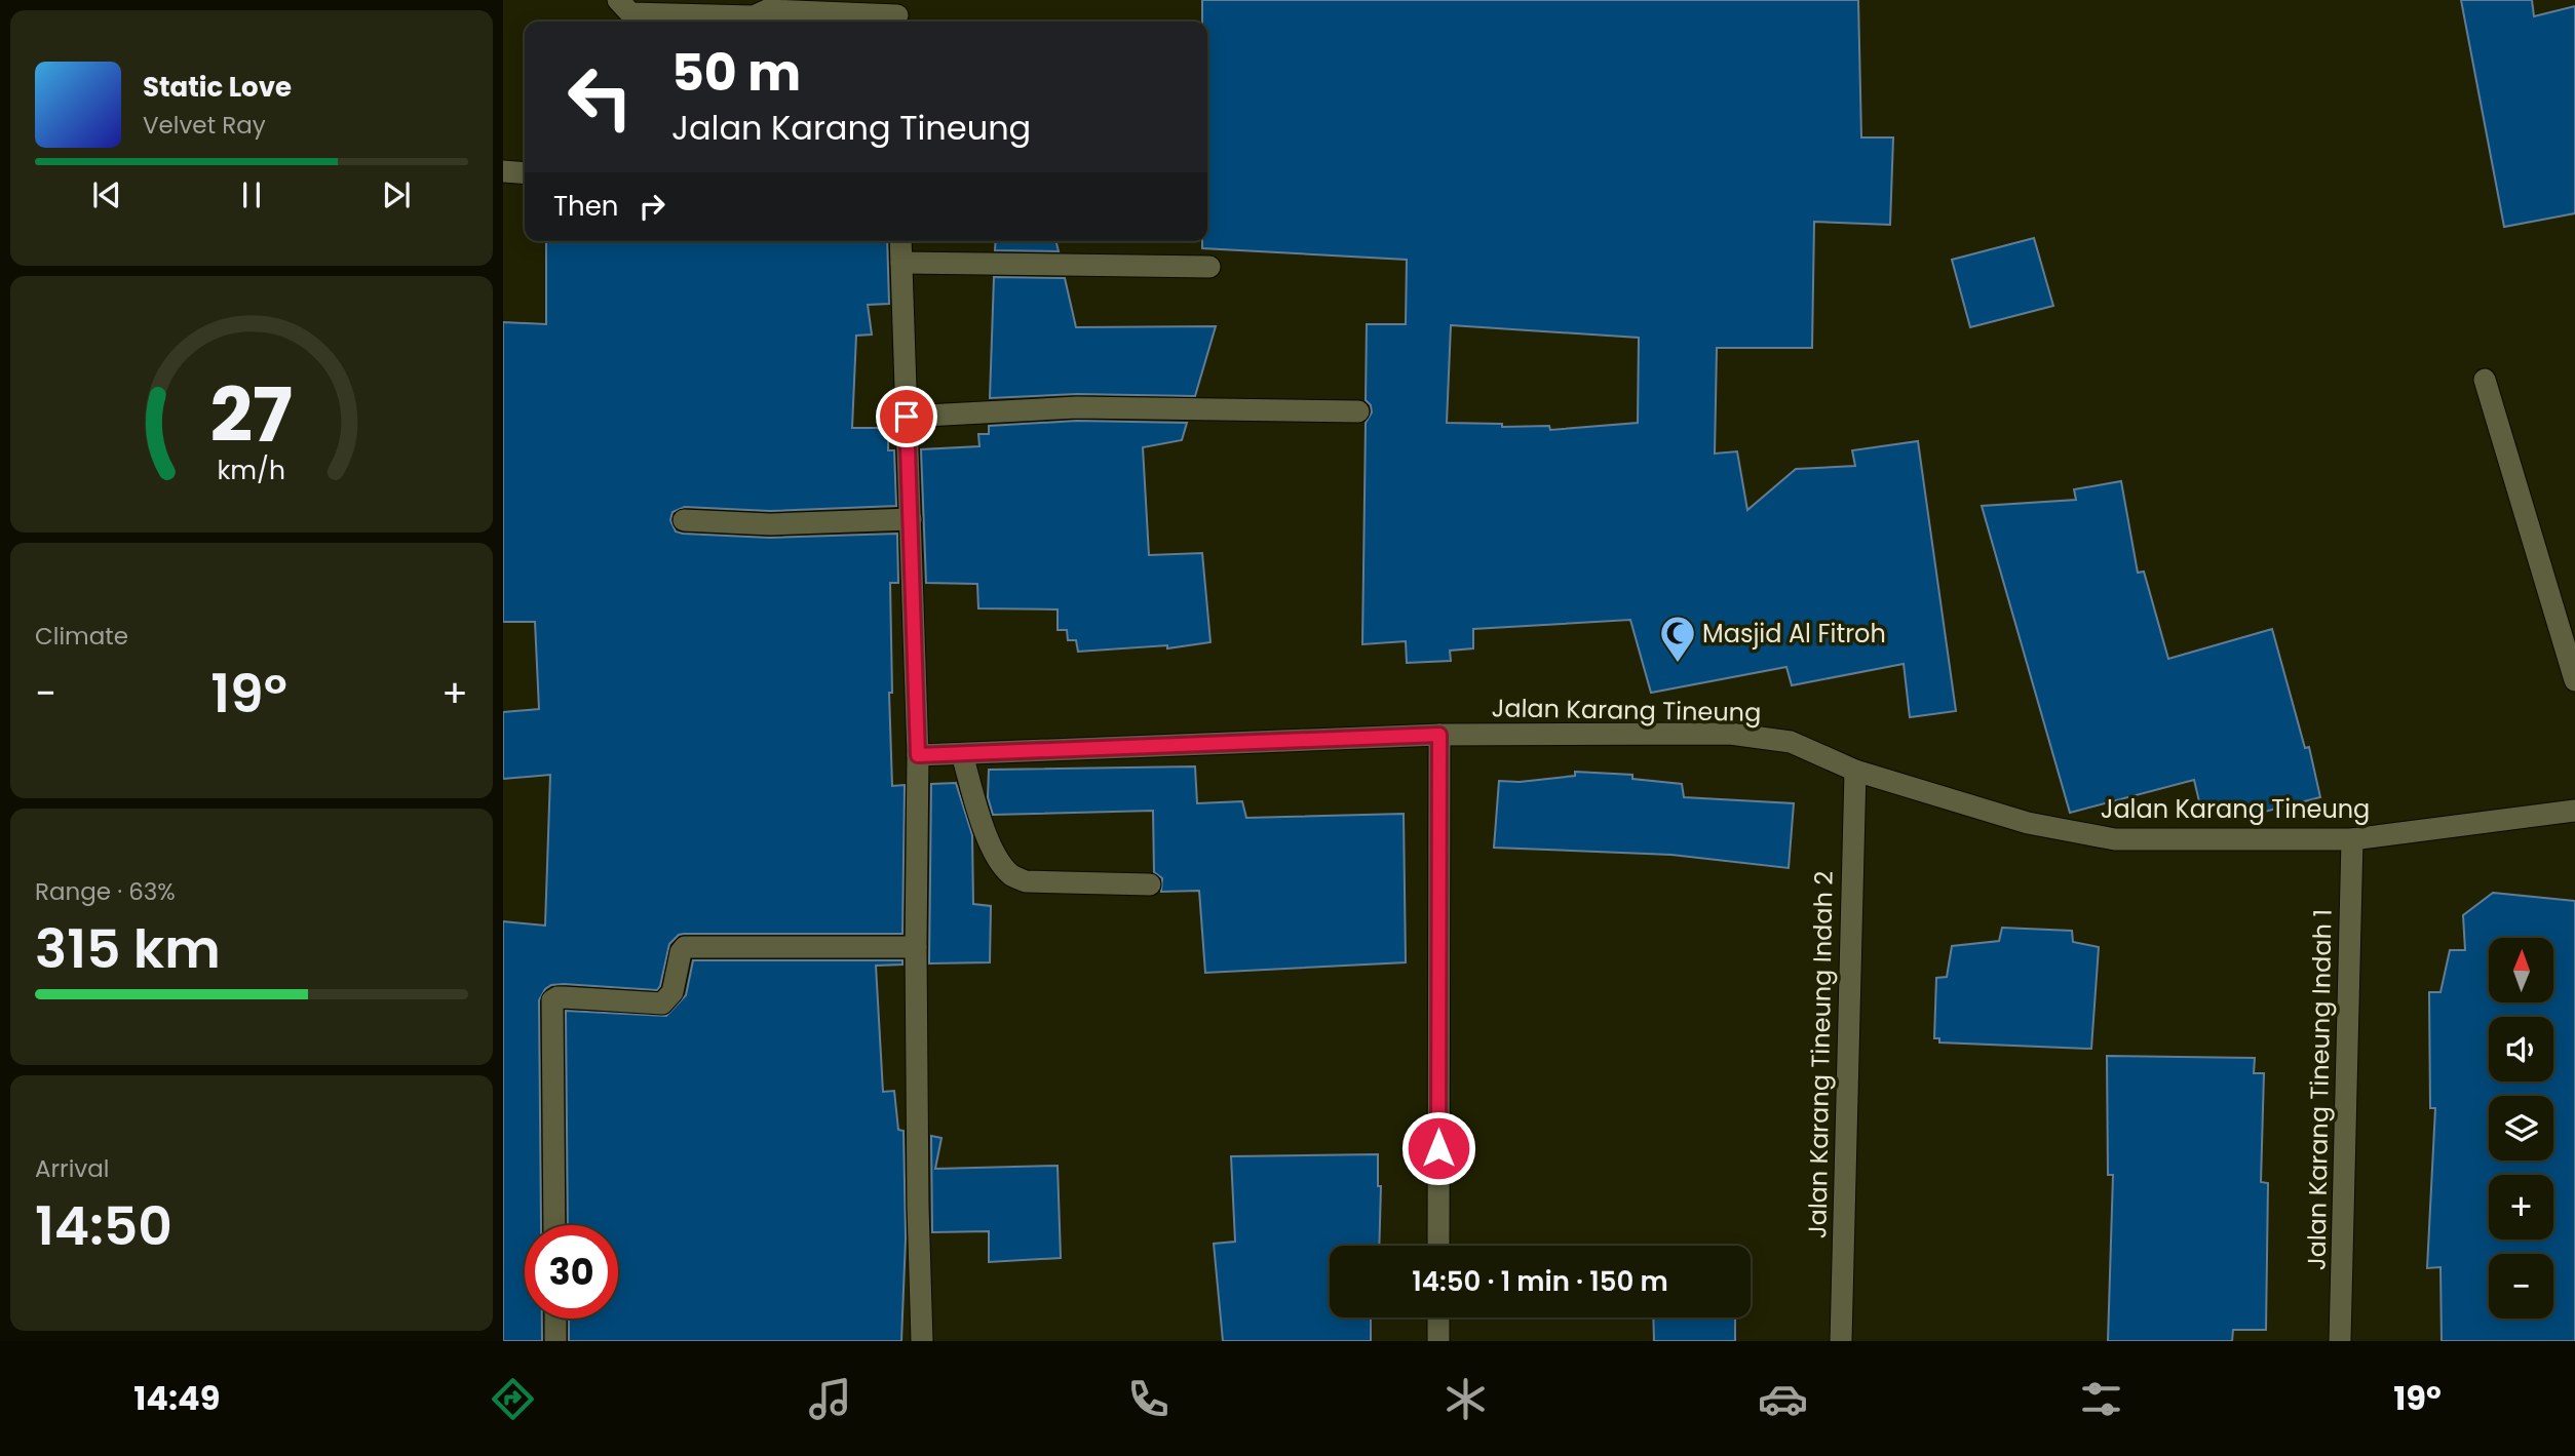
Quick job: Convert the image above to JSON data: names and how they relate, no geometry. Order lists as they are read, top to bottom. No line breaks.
{"streets":{"street":["Jalan Karang Tineung","Jalan Karang Tineung Indah 2","Jalan Karang Tineung Indah 1"]},"crossings":[["Jalan Karang Tineung","Jalan Karang Tineung Indah 2"],["Jalan Karang Tineung","Jalan Karang Tineung Indah 1"]],"places":{"mosque":["Masjid Al Fitroh"]},"north":"top","page":{"turn":["50 m","Jalan Karang Tineung"],"song":["Static Love","Velvet Ray"],"then":"Then","tile":["Climate",["Range · 63%","315 km"],["Arrival","14:50"]],"heat":["−","19°","+"],"map_buttons":["+","−"],"limit":"30","trip":"14:50 · 1 min · 150 m","tabs":["14:49","19°"],"gauge":["27","km/h"]}}
